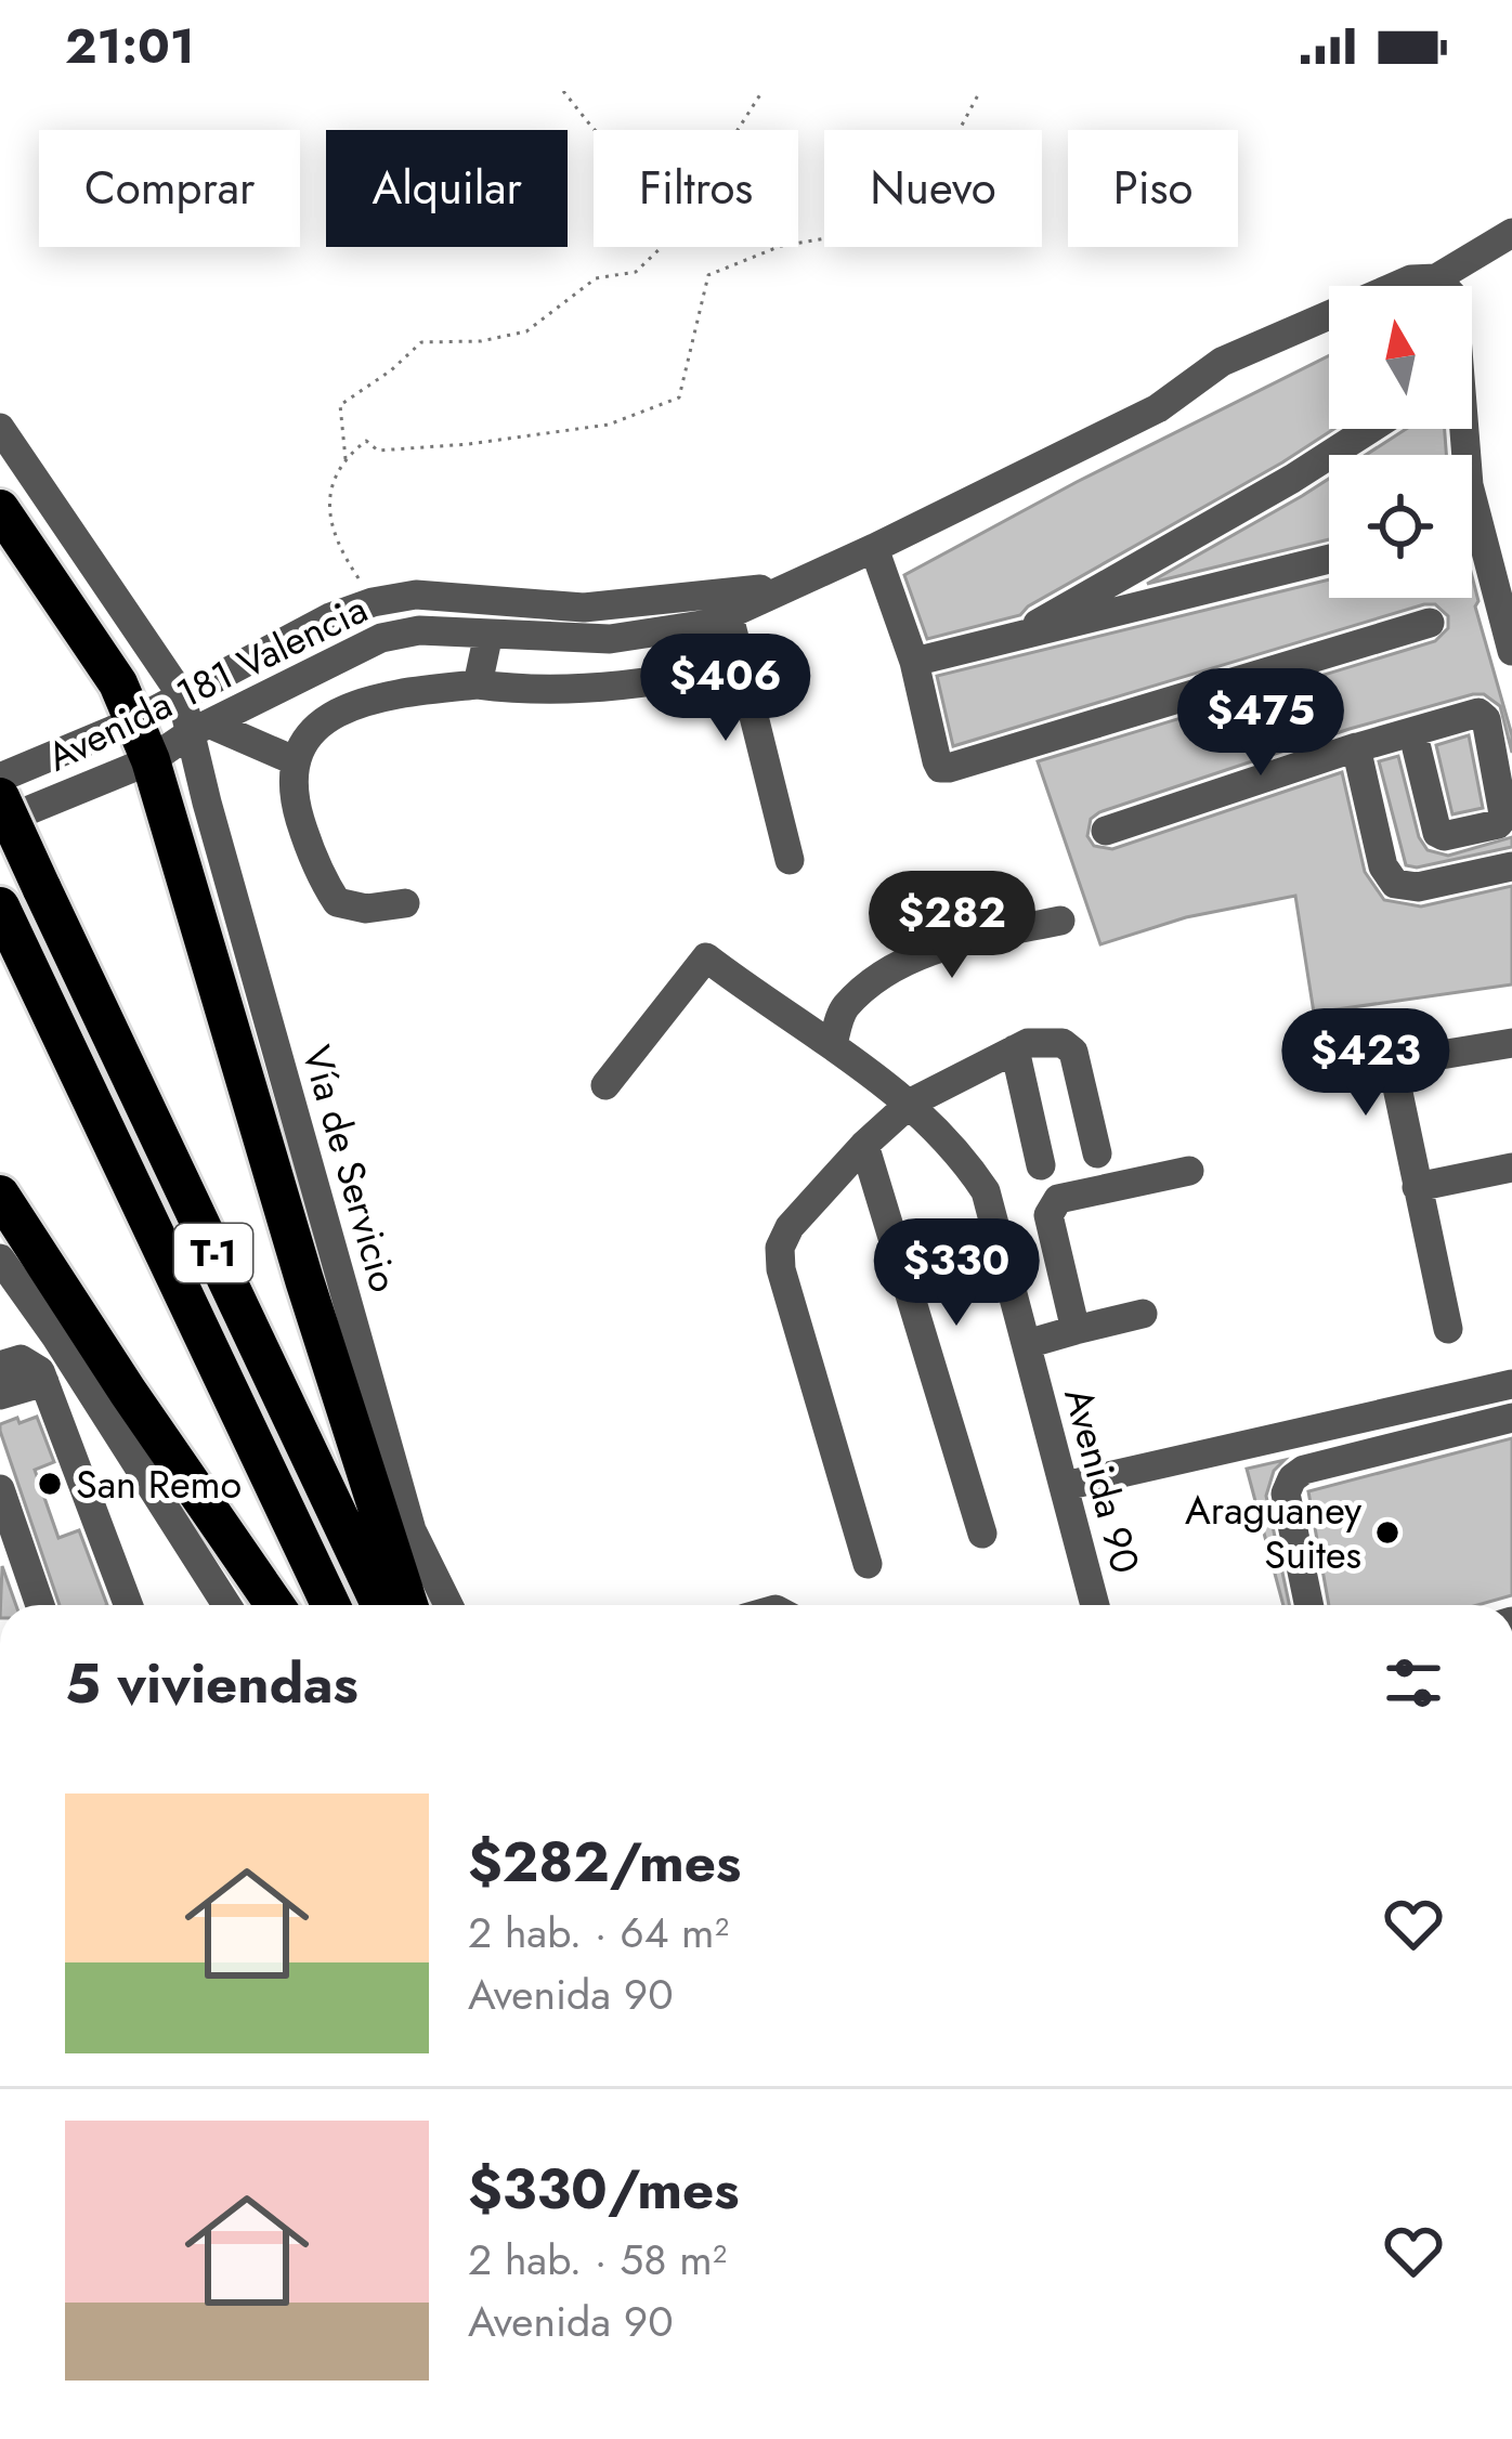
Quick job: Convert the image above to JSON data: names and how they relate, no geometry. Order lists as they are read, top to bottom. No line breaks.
{"streets":{"highway":["T-1"],"street":["Avenida 181 Valencia","Vía de Servicio","Avenida 90"]},"crossings":[["Avenida 181 Valencia","Vía de Servicio"]],"places":["San Remo","Araguaney Suites"],"north":"top","page":{"status":"21:01","chip":["Comprar","Alquilar","Filtros","Nuevo","Piso"],"price":["$406","$475","$282","$423","$330"],"heading":"5 viviendas","list":[{"name":"$282/mes","note":"2 hab. · 64 m² · Avenida 90"},{"name":"$330/mes","note":"2 hab. · 58 m² · Avenida 90"}]}}
